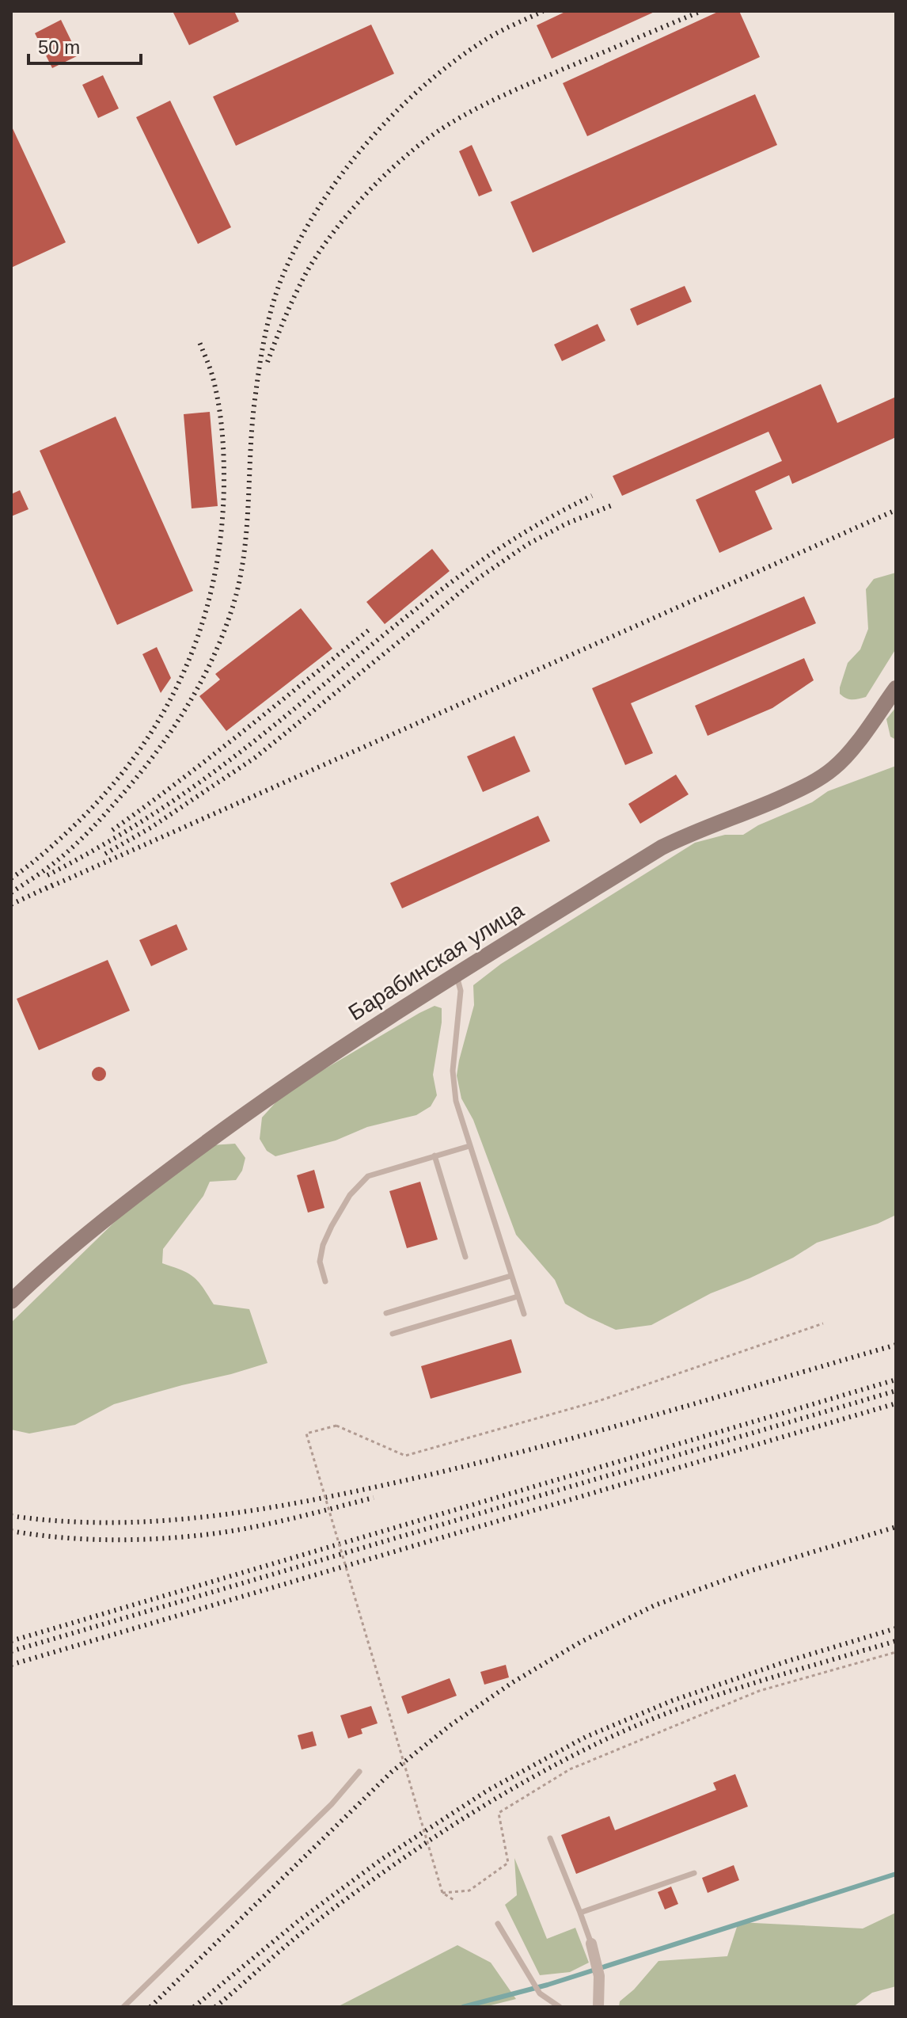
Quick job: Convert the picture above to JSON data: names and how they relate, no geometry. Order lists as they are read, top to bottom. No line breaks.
{"streets":{"main road":["Барабинская улица"]},"scale_bar":"50 m"}
